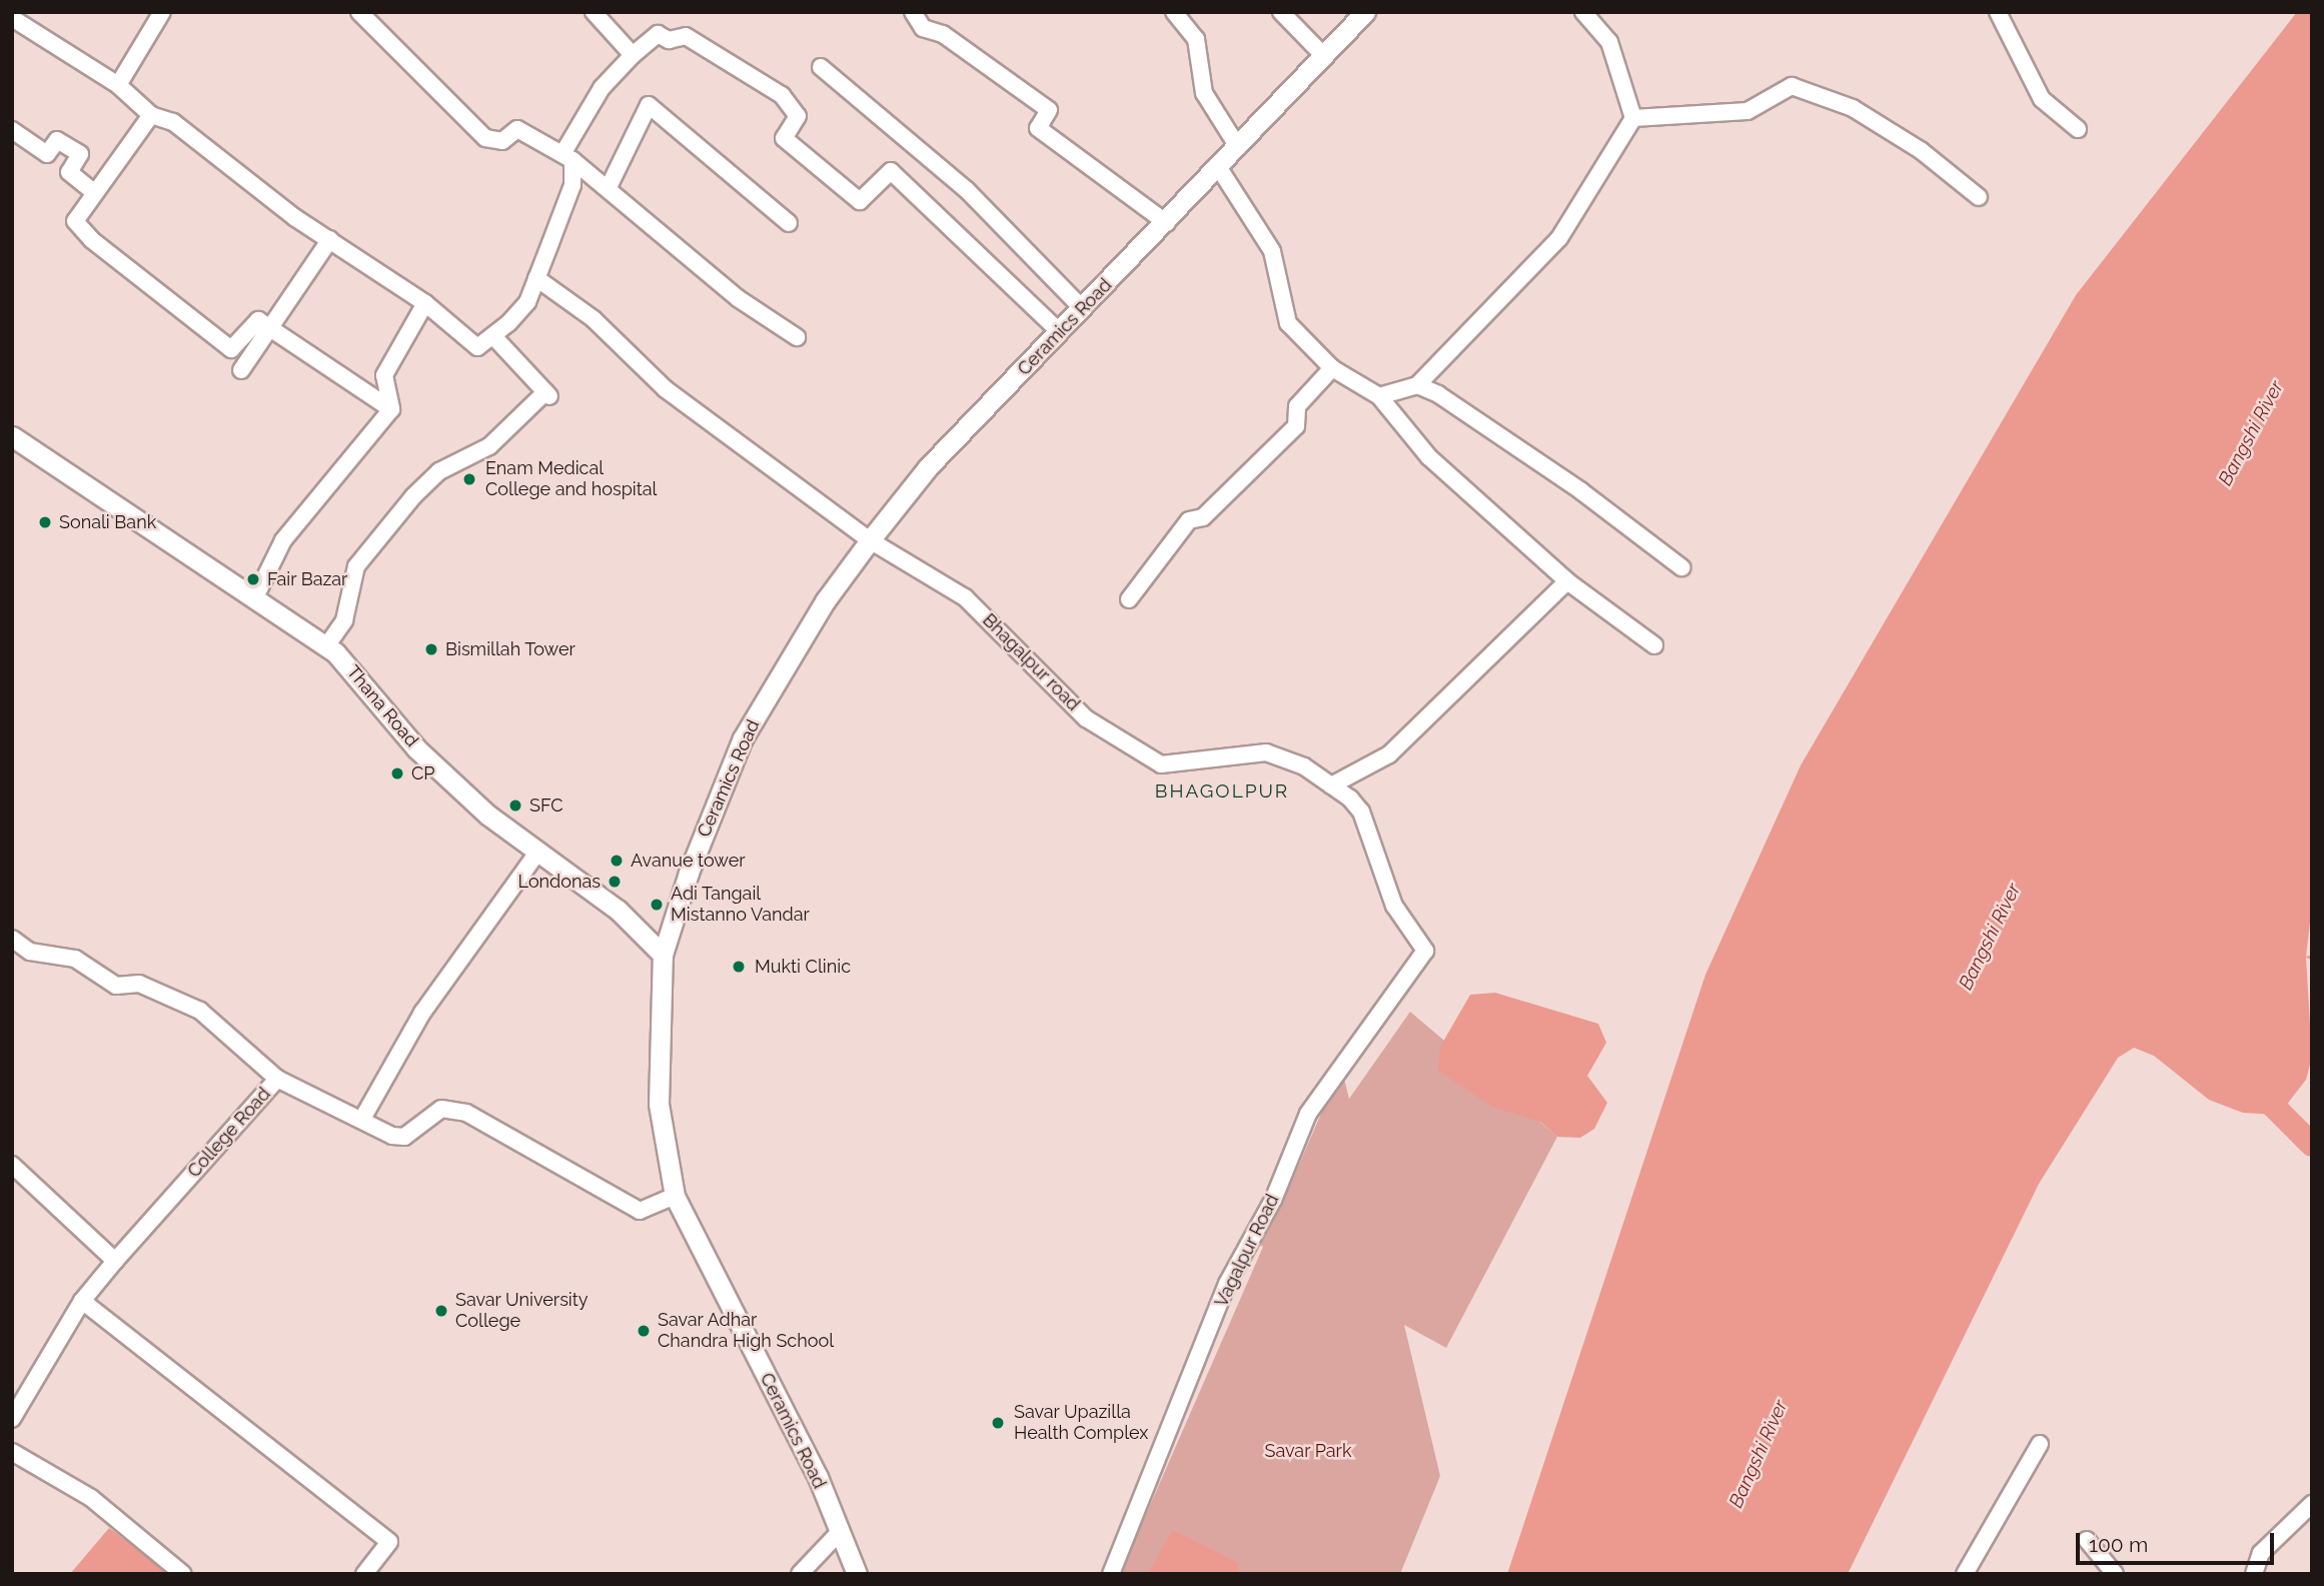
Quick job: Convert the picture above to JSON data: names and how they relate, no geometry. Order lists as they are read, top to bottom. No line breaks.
{"streets":{"street":["Ceramics Road","Bhagalpur road","Thana Road","College Road","Vagalpur Road"]},"crossings":[["Ceramics Road","Bhagalpur road"],["Ceramics Road","Thana Road"],["Ceramics Road","College Road"],["Bhagalpur road","Vagalpur Road"]],"districts":["BHAGOLPUR"],"water":["Bangshi River"],"parks":["Savar Park"],"places":["Enam Medical College and hospital","Sonali Bank","Fair Bazar","Bismillah Tower","CP","SFC","Avanue tower","Londonas","Adi Tangail Mistanno Vandar","Mukti Clinic","Savar University College","Savar Adhar Chandra High School","Savar Upazilla Health Complex"],"scale_bar":"100 m"}
